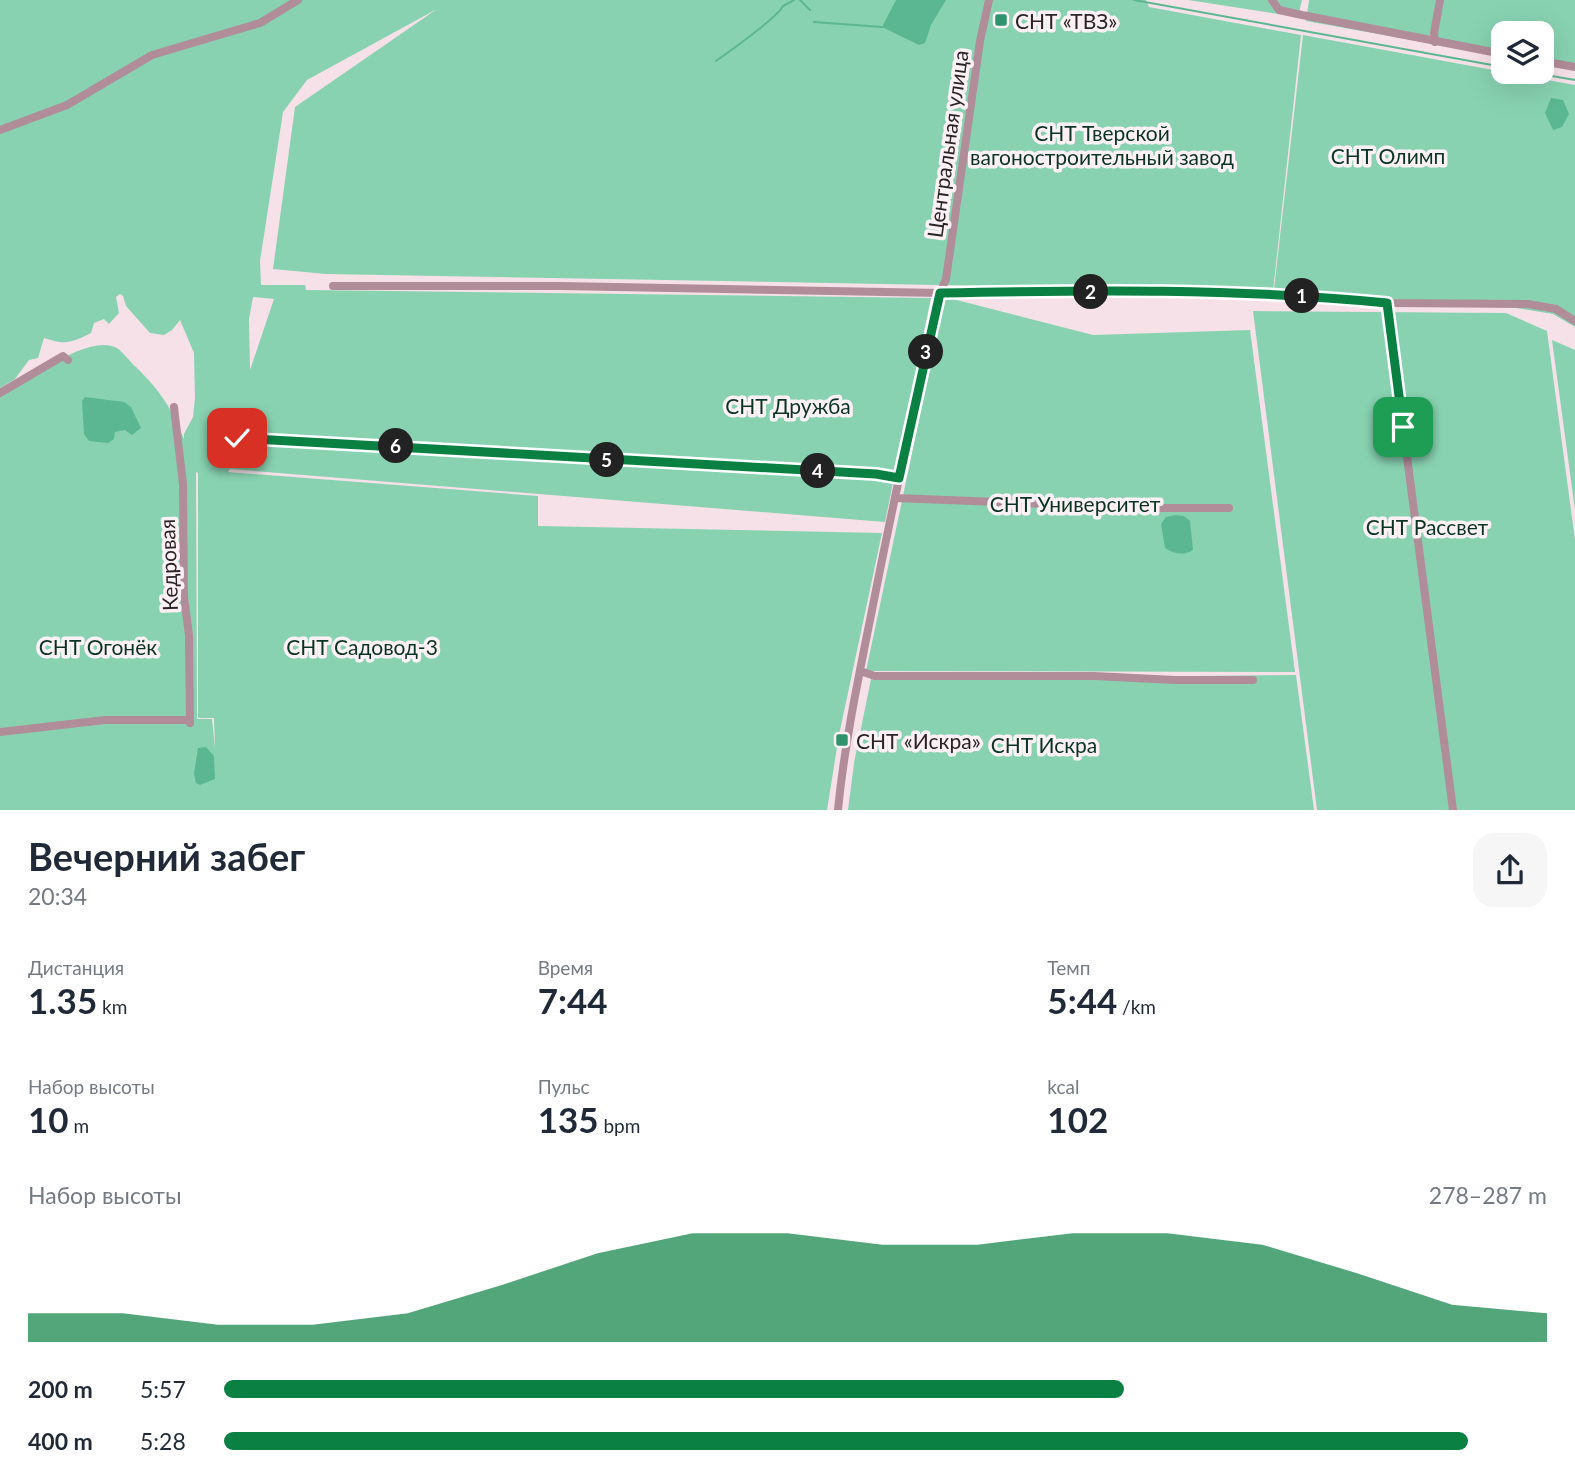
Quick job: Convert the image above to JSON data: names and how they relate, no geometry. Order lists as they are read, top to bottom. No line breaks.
{"streets":{"street":["Центральная улица","Кедровая"]},"parks":["СНТ Тверской вагоностроительный завод","СНТ Олимп","СНТ Дружба","СНТ Университет","СНТ Рассвет","СНТ Огонёк","СНТ Садовод-3","СНТ Искра"],"places":{"transit":["СНТ «ТВЗ»","СНТ «Искра»"]},"page":{"pins":["2","1","3","6","5","4"],"heading":["Вечерний забег","20:34"],"stats":[["Дистанция","1.35 km"],["Время","7:44"],["Темп","5:44 /km"],["Набор высоты","10 m"],["Пульс","135 bpm"],["kcal","102"]],"chart":["Набор высоты","278–287 m"],"list":[{"name":"200 m","note":"5:57"},{"name":"400 m","note":"5:28"}]}}
